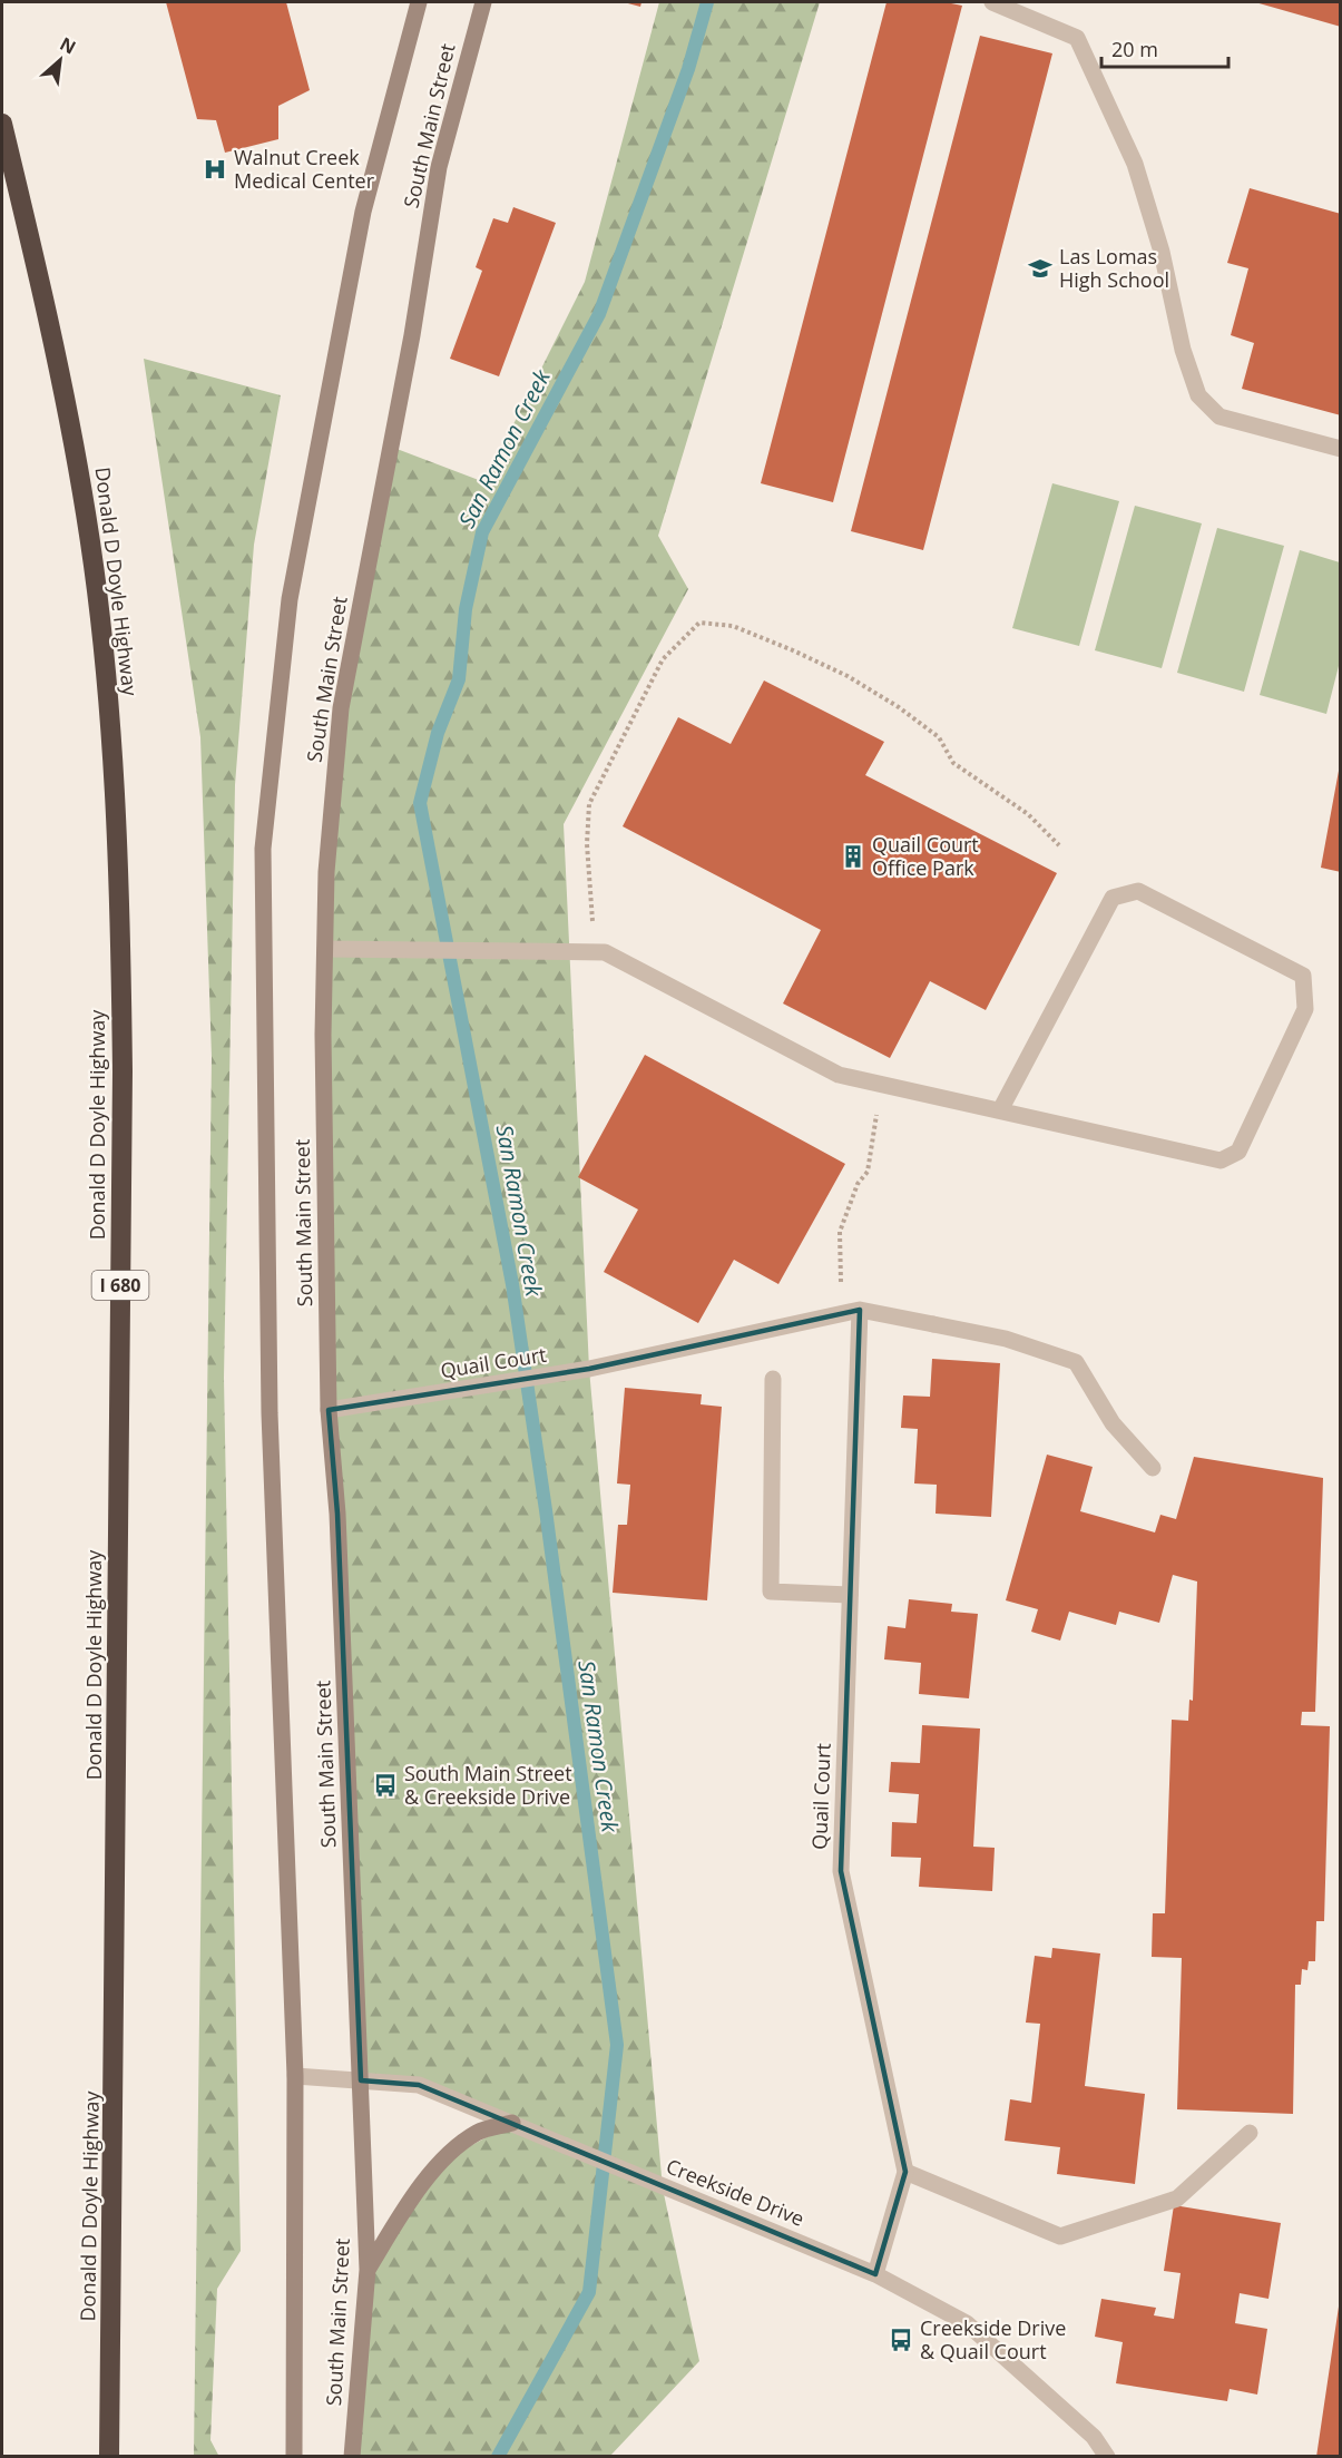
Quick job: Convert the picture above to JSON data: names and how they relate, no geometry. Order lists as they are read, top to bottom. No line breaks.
{"streets":{"highway":["Donald D Doyle Highway","I 680"],"main road":["South Main Street"],"street":["Quail Court","Creekside Drive"]},"crossings":[["South Main Street","Quail Court"],["South Main Street","Creekside Drive"],["Quail Court","Creekside Drive"]],"water":["San Ramon Creek"],"places":{"hospital":["Walnut Creek Medical Center"],"school or university":["Las Lomas High School"],"building":["Quail Court Office Park"],"bus stop":["South Main Street & Creekside Drive","Creekside Drive & Quail Court"]},"scale_bar":"20 m","north":"top right"}
